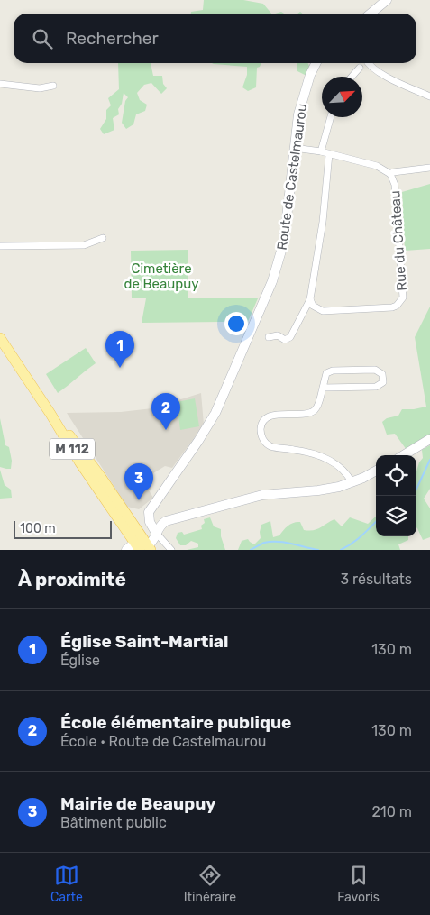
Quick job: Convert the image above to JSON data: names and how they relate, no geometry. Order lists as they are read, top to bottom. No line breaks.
{"streets":{"main road":["M 112"],"street":["Route de Castelmaurou","Rue du Château"]},"crossings":[["Route de Castelmaurou","Rue du Château"]],"parks":["Cimetière de Beaupuy"],"scale_bar":"100 m","north":"top right","page":{"search":"Rechercher","pins":["1","2","3"],"scale":"100 m","heading":["À proximité","3 résultats"],"list":[{"mark":"1","name":"Église Saint-Martial","note":"Église","value":"130 m"},{"mark":"2","name":"École élémentaire publique","note":"École · Route de Castelmaurou","value":"130 m"},{"mark":"3","name":"Mairie de Beaupuy","note":"Bâtiment public","value":"210 m"}],"nav":["Carte","Itinéraire","Favoris"]}}
